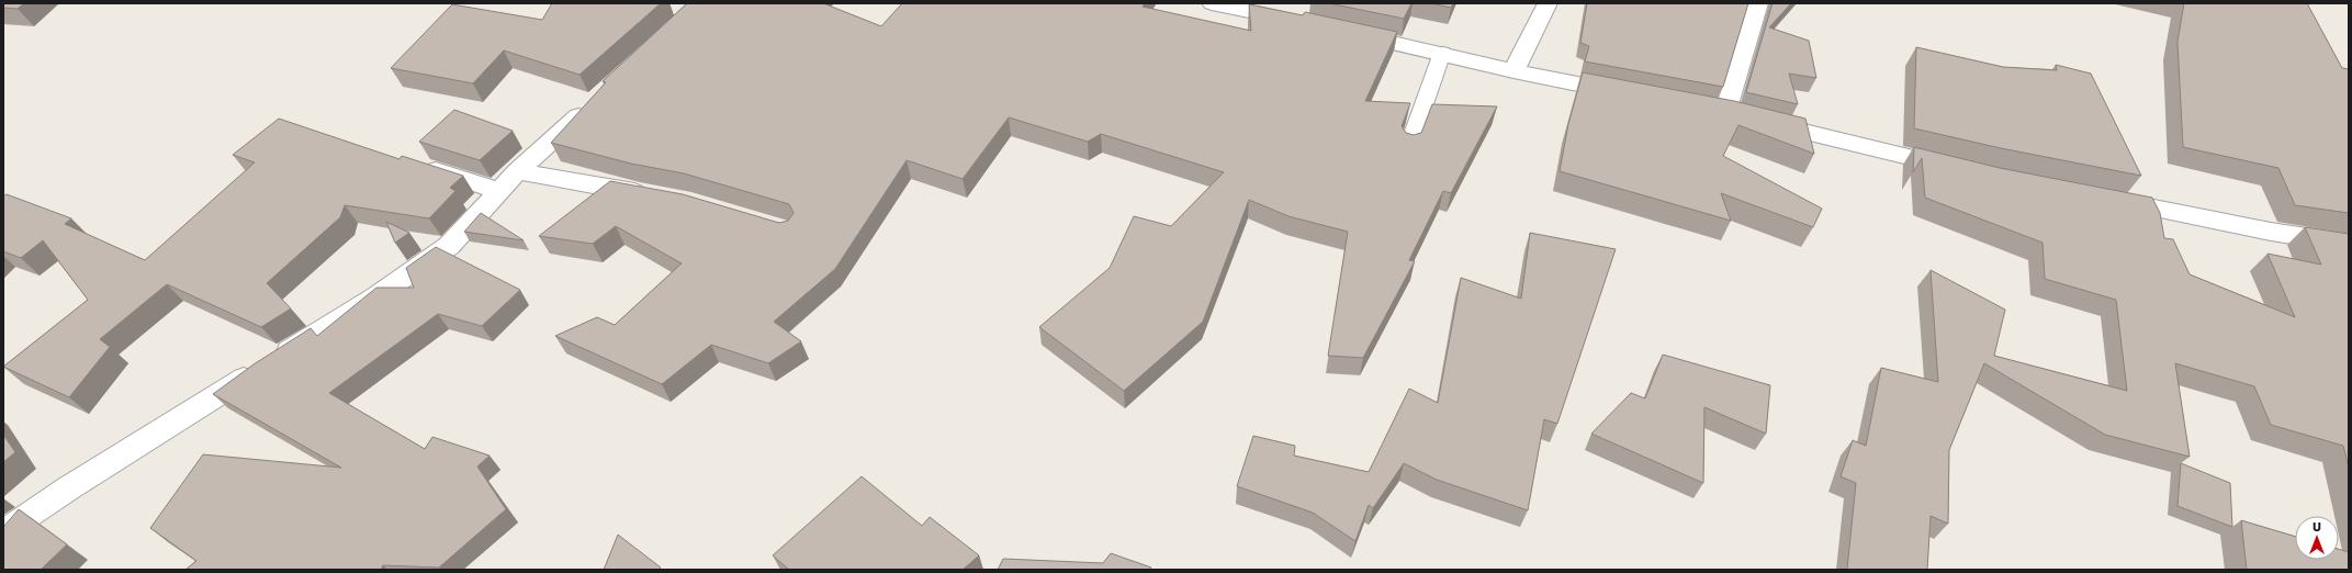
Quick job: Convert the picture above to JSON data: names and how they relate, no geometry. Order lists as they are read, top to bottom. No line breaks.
{"north":"top"}
